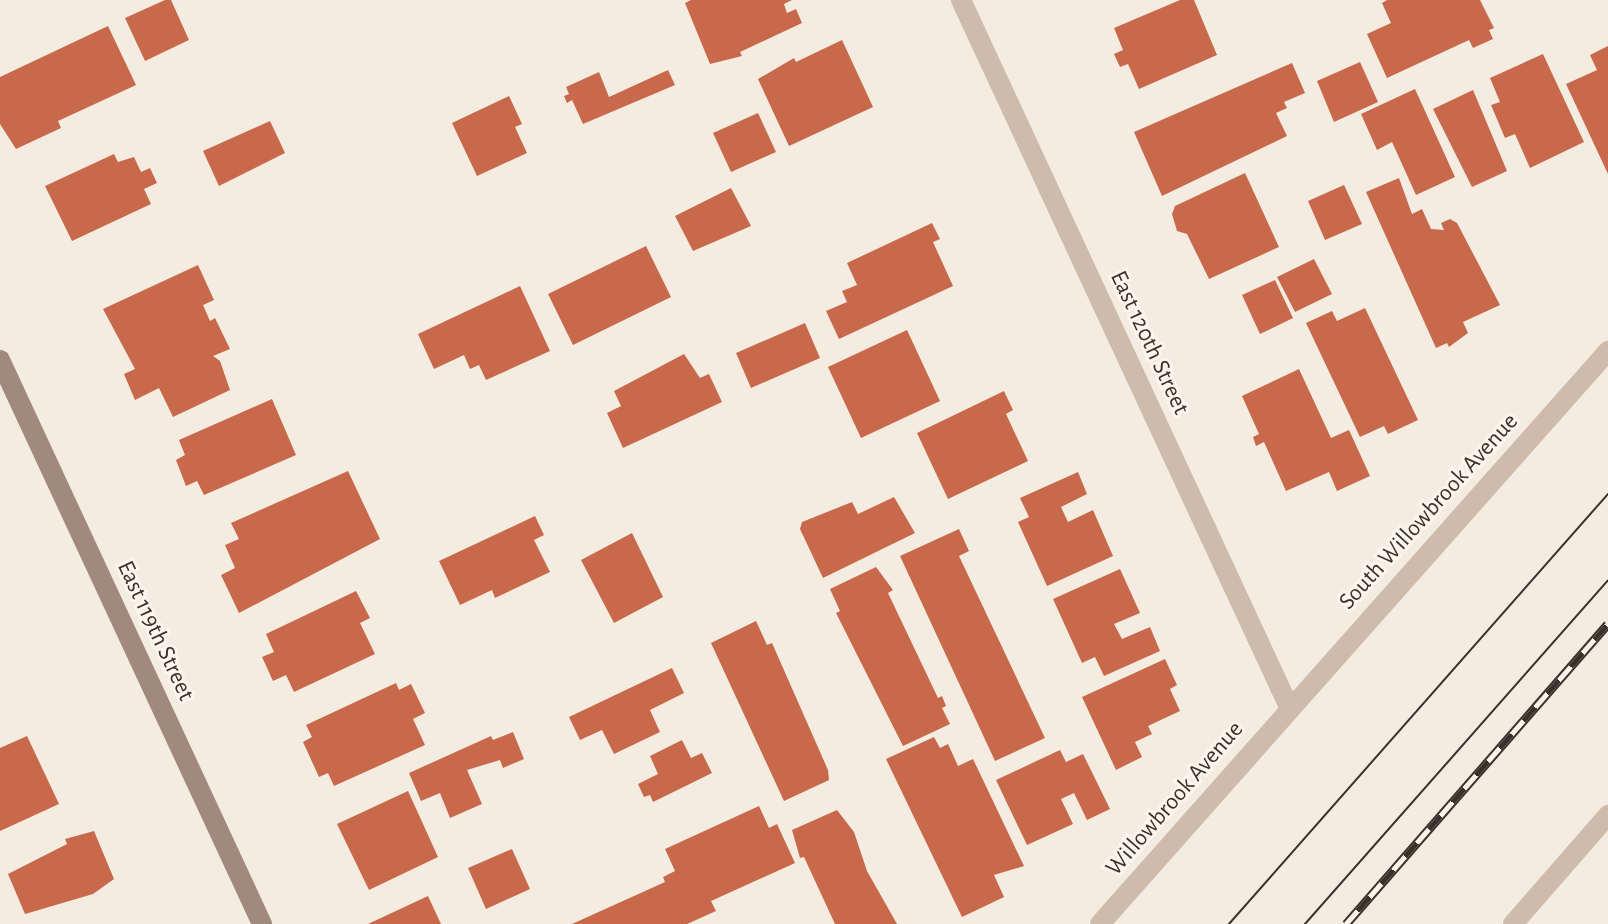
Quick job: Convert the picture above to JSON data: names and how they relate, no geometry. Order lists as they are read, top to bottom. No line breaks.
{"streets":{"street":["East 120th Street","South Willowbrook Avenue","East 119th Street","Willowbrook Avenue"]},"crossings":[["East 120th Street","South Willowbrook Avenue"],["East 120th Street","Willowbrook Avenue"],["South Willowbrook Avenue","Willowbrook Avenue"]]}
